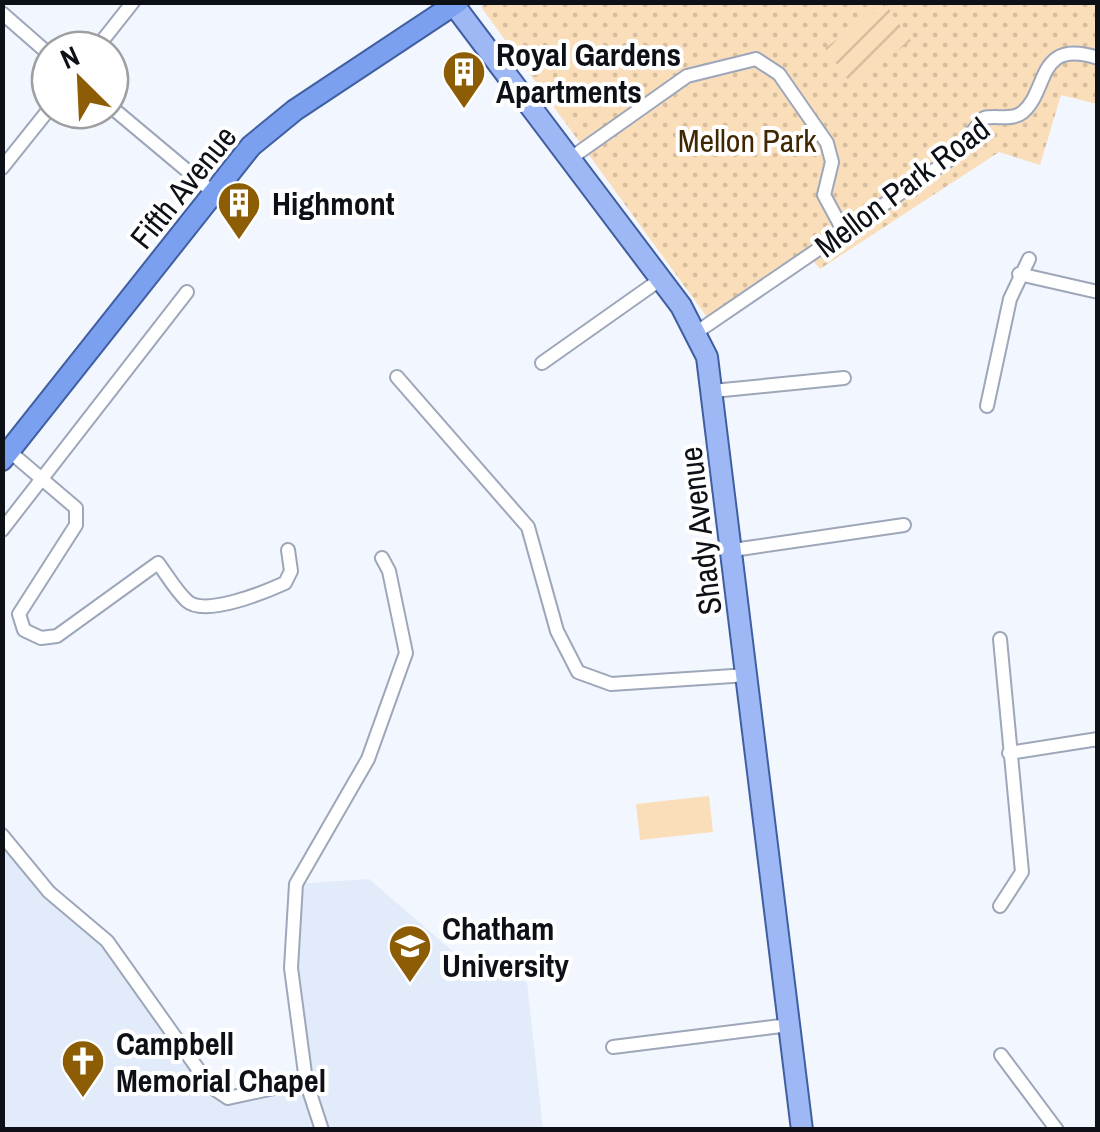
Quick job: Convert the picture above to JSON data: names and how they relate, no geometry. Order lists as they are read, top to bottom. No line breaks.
{"streets":{"highway":["Fifth Avenue"],"main road":["Shady Avenue"],"street":["Mellon Park Road"]},"crossings":[["Fifth Avenue","Shady Avenue"],["Mellon Park Road","Shady Avenue"]],"parks":["Mellon Park"],"places":{"building":["Royal Gardens Apartments","Highmont"],"school or university":["Chatham University"],"church":["Campbell Memorial Chapel"]},"north":"top left"}
